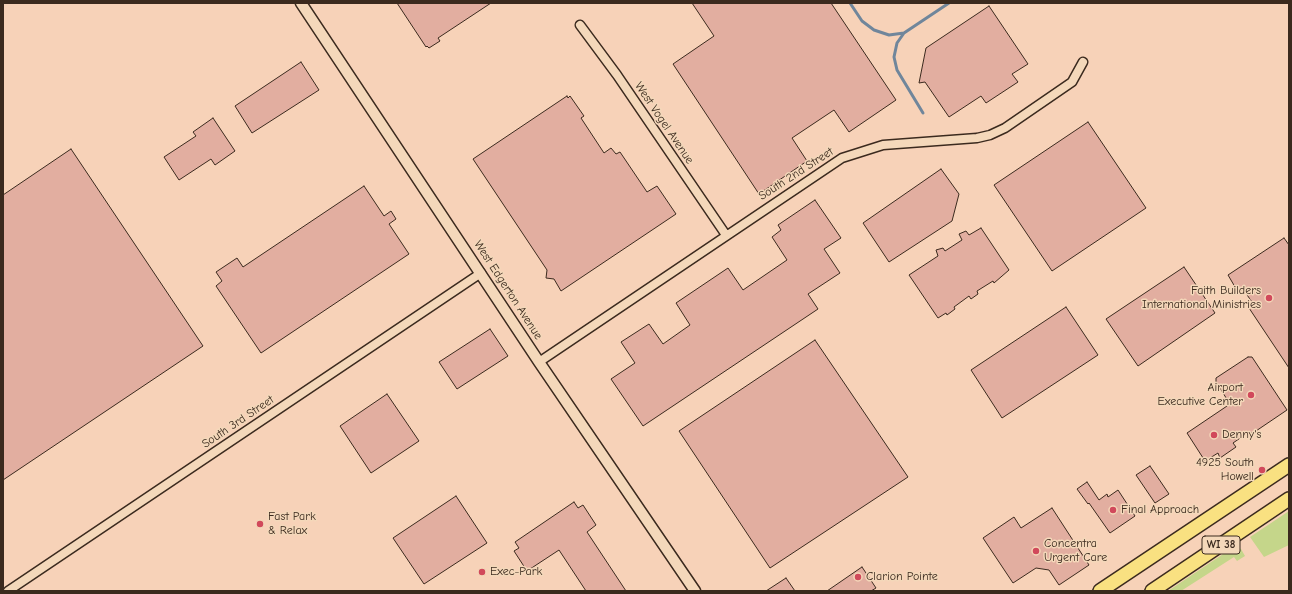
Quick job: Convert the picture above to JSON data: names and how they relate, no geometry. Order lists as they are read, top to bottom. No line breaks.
{"streets":{"main road":["WI 38"],"street":["West Vogel Avenue","South 2nd Street","West Edgerton Avenue","South 3rd Street"]},"crossings":[["West Vogel Avenue","South 2nd Street"],["South 2nd Street","West Edgerton Avenue"],["West Edgerton Avenue","South 3rd Street"]],"places":["Faith Builders International Ministries","Airport Executive Center","Denny's","4925 South Howell","Final Approach","Fast Park & Relax","Concentra Urgent Care","Exec-Park","Clarion Pointe"]}
